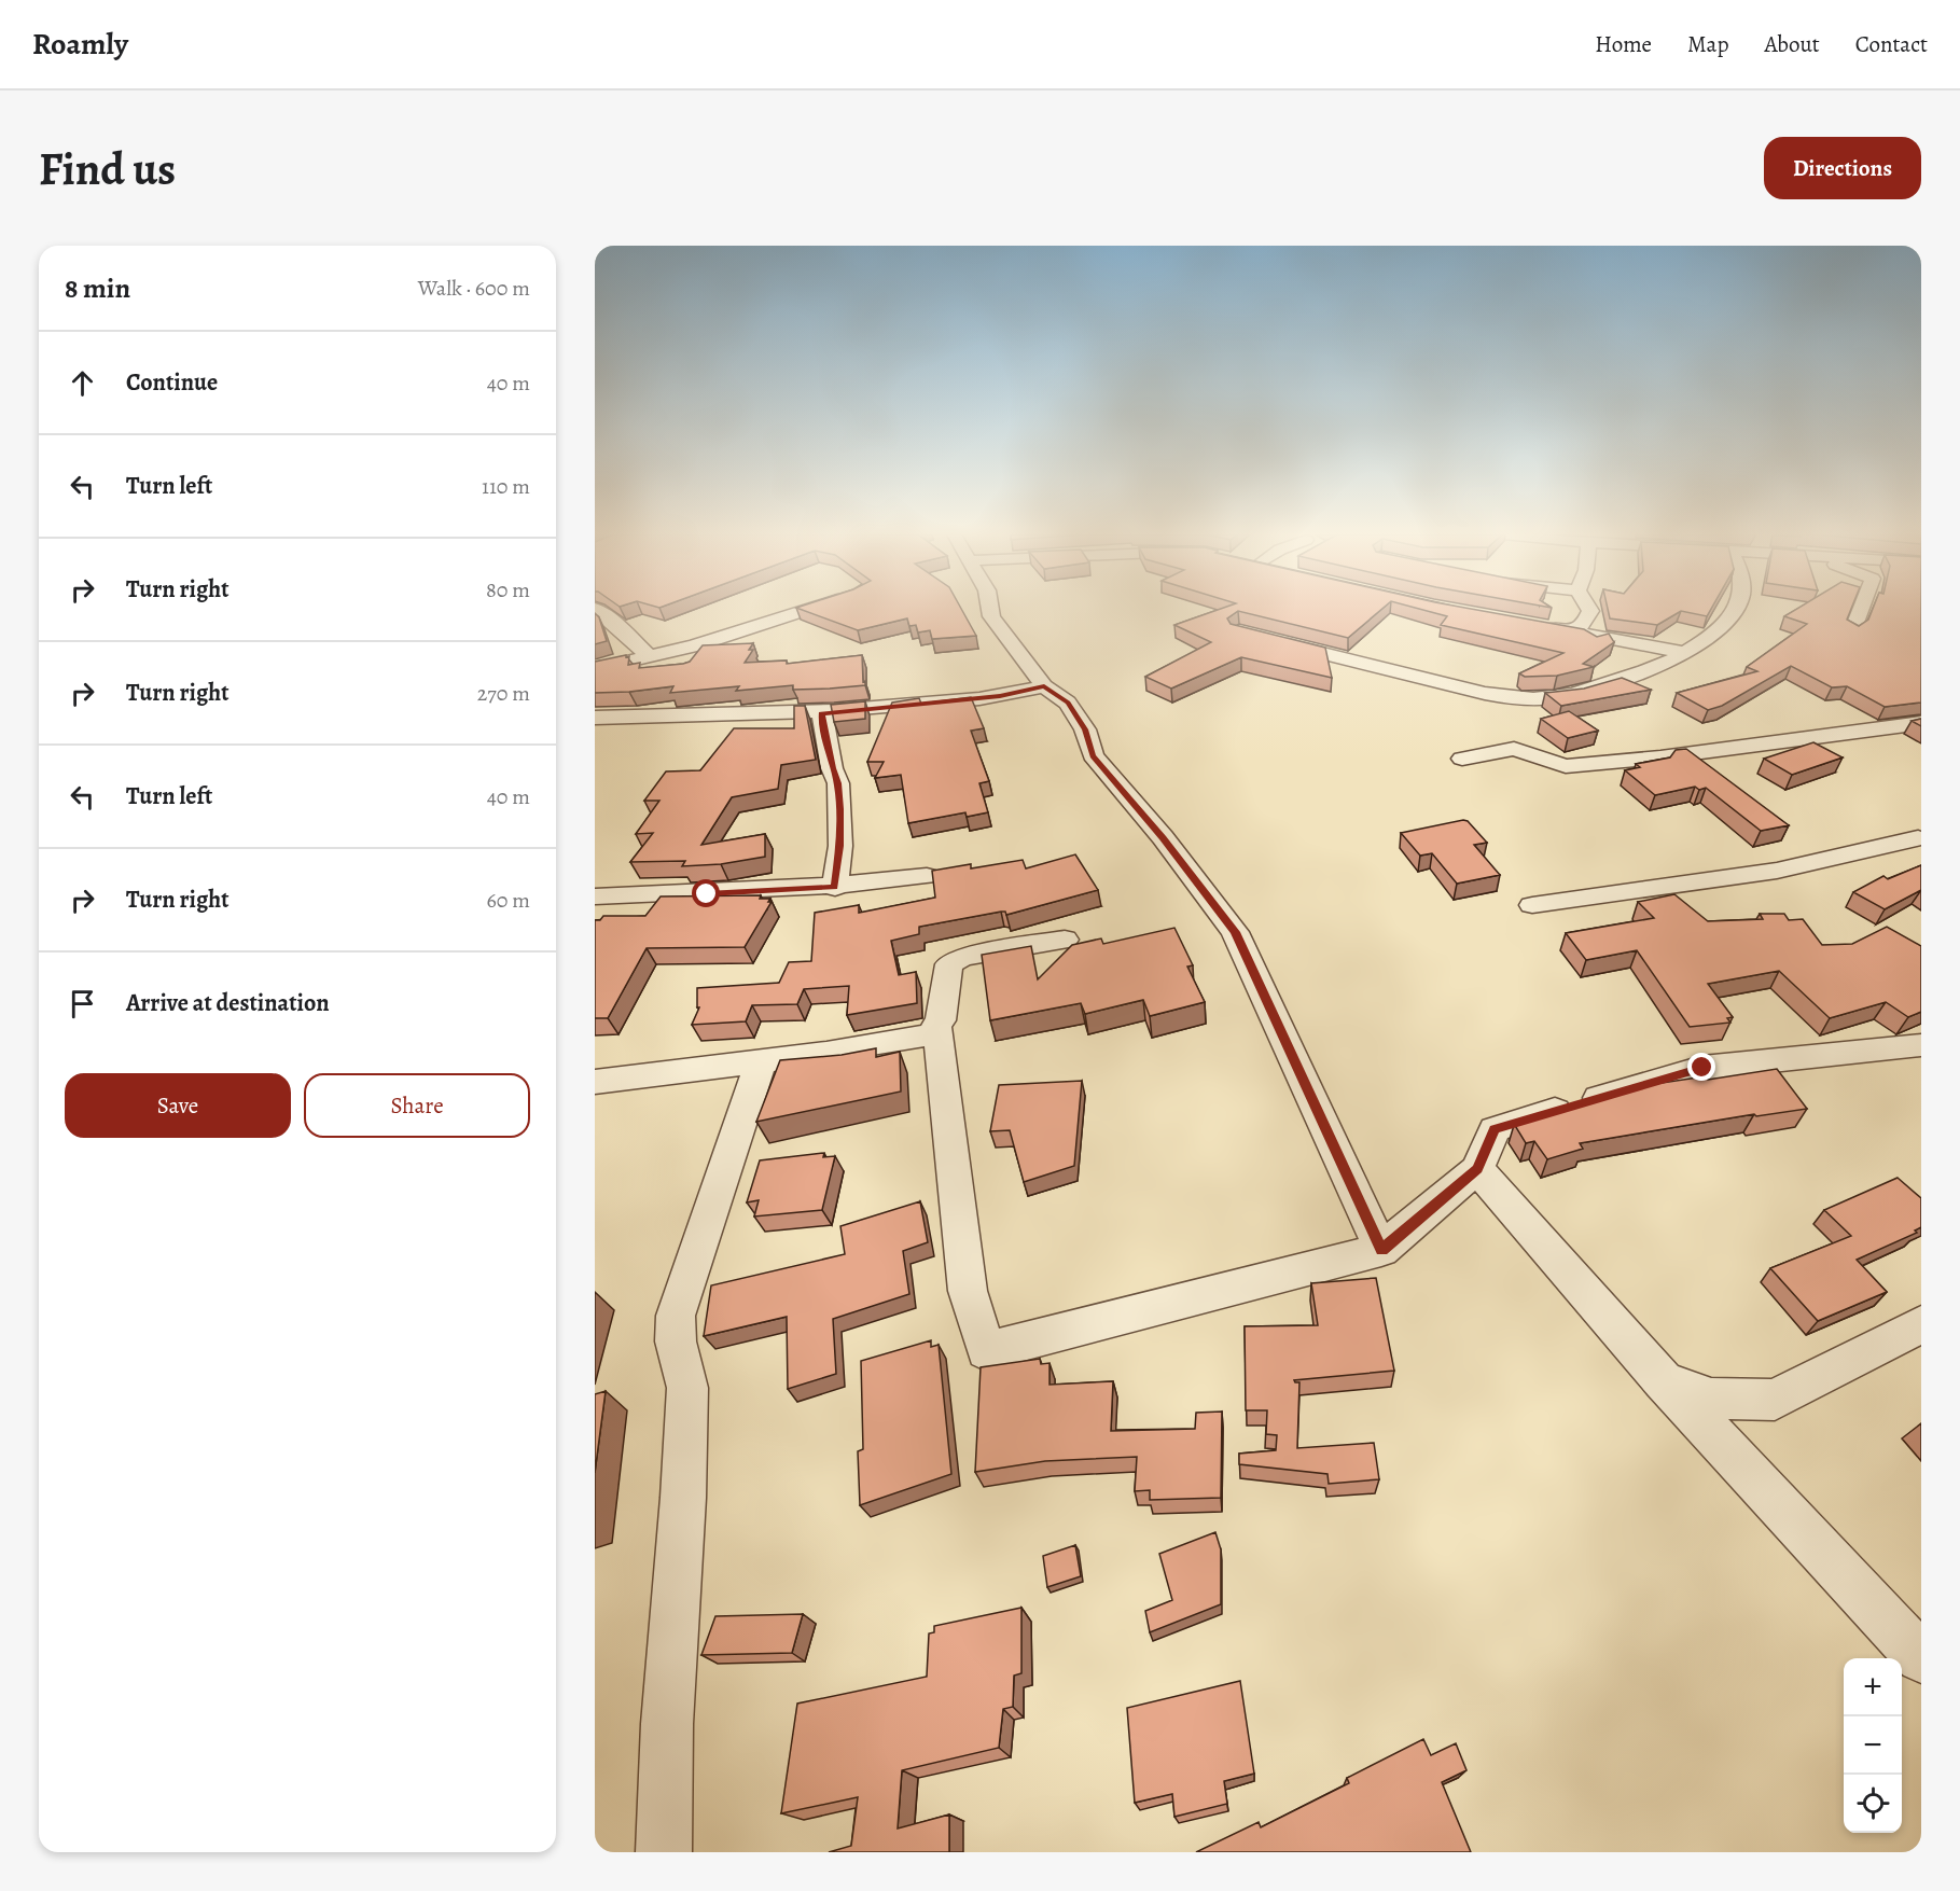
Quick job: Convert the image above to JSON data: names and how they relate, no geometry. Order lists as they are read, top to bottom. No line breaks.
{"page":{"header":"Roamly","nav":["Home","Map","About","Contact"],"buttons":["Directions",["Save","Share"]],"title":"Find us","heading":["8 min","Walk · 600 m"],"list":[["Continue","40 m"],["Turn left","110 m"],["Turn right","80 m"],["Turn right","270 m"],["Turn left","40 m"],["Turn right","60 m"],"Arrive at destination"],"map_buttons":["+","−"]}}
